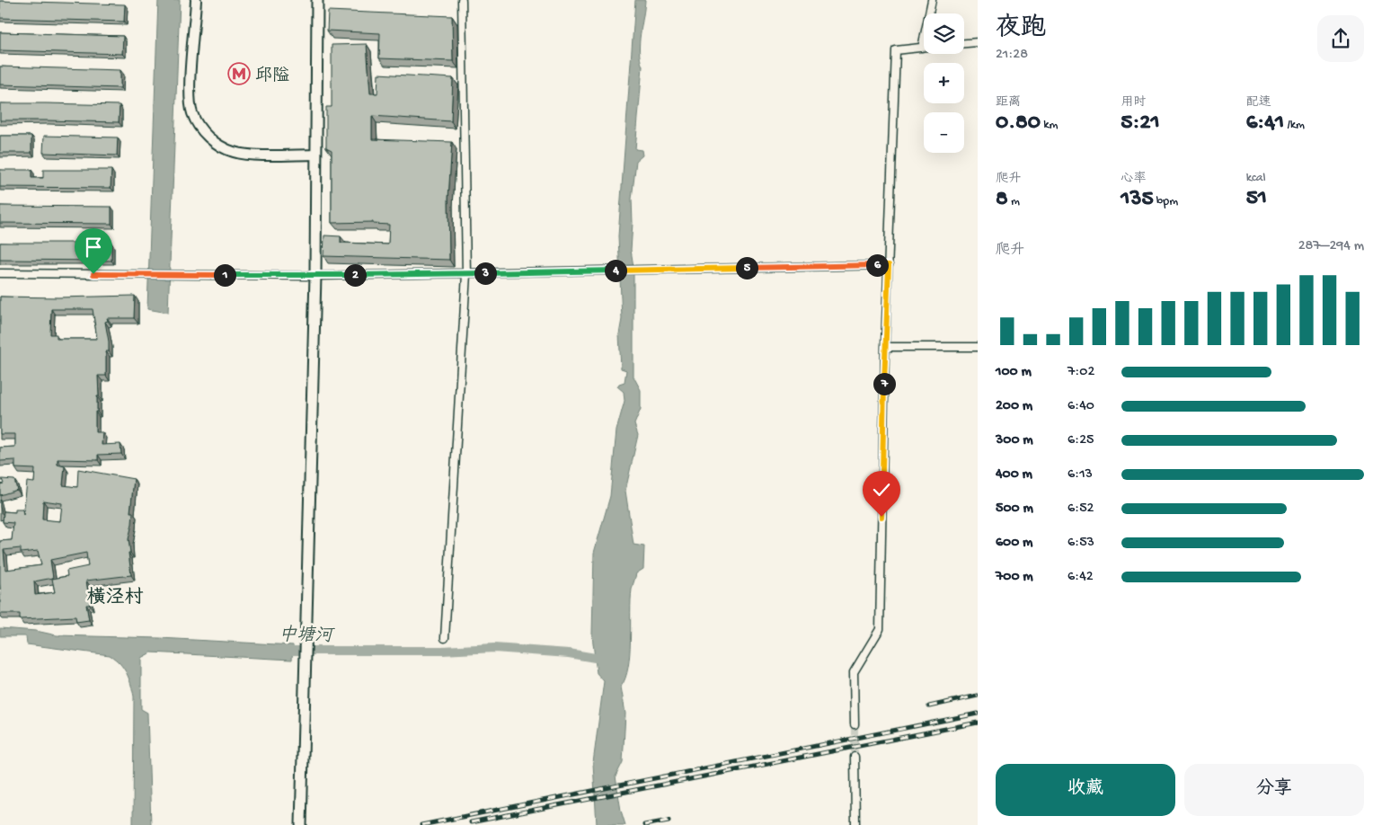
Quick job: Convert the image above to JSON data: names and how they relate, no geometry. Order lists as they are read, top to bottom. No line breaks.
{"districts":["横泾村"],"water":["中塘河"],"places":{"metro station":["邱隘"]},"page":{"heading":["夜跑","21:28"],"map_buttons":["+","−"],"stats":[["距离","0.80 km"],["用时","5:21"],["配速","6:41 /km"],["爬升","8 m"],["心率","135 bpm"],["kcal","51"]],"chart":["爬升","287–294 m"],"pins":["6","5","4","3","1","2","7"],"list":[{"name":"100 m","note":"7:02"},{"name":"200 m","note":"6:40"},{"name":"300 m","note":"6:25"},{"name":"400 m","note":"6:13"},{"name":"500 m","note":"6:52"},{"name":"600 m","note":"6:53"},{"name":"700 m","note":"6:42"}],"buttons":["收藏","分享"]}}
